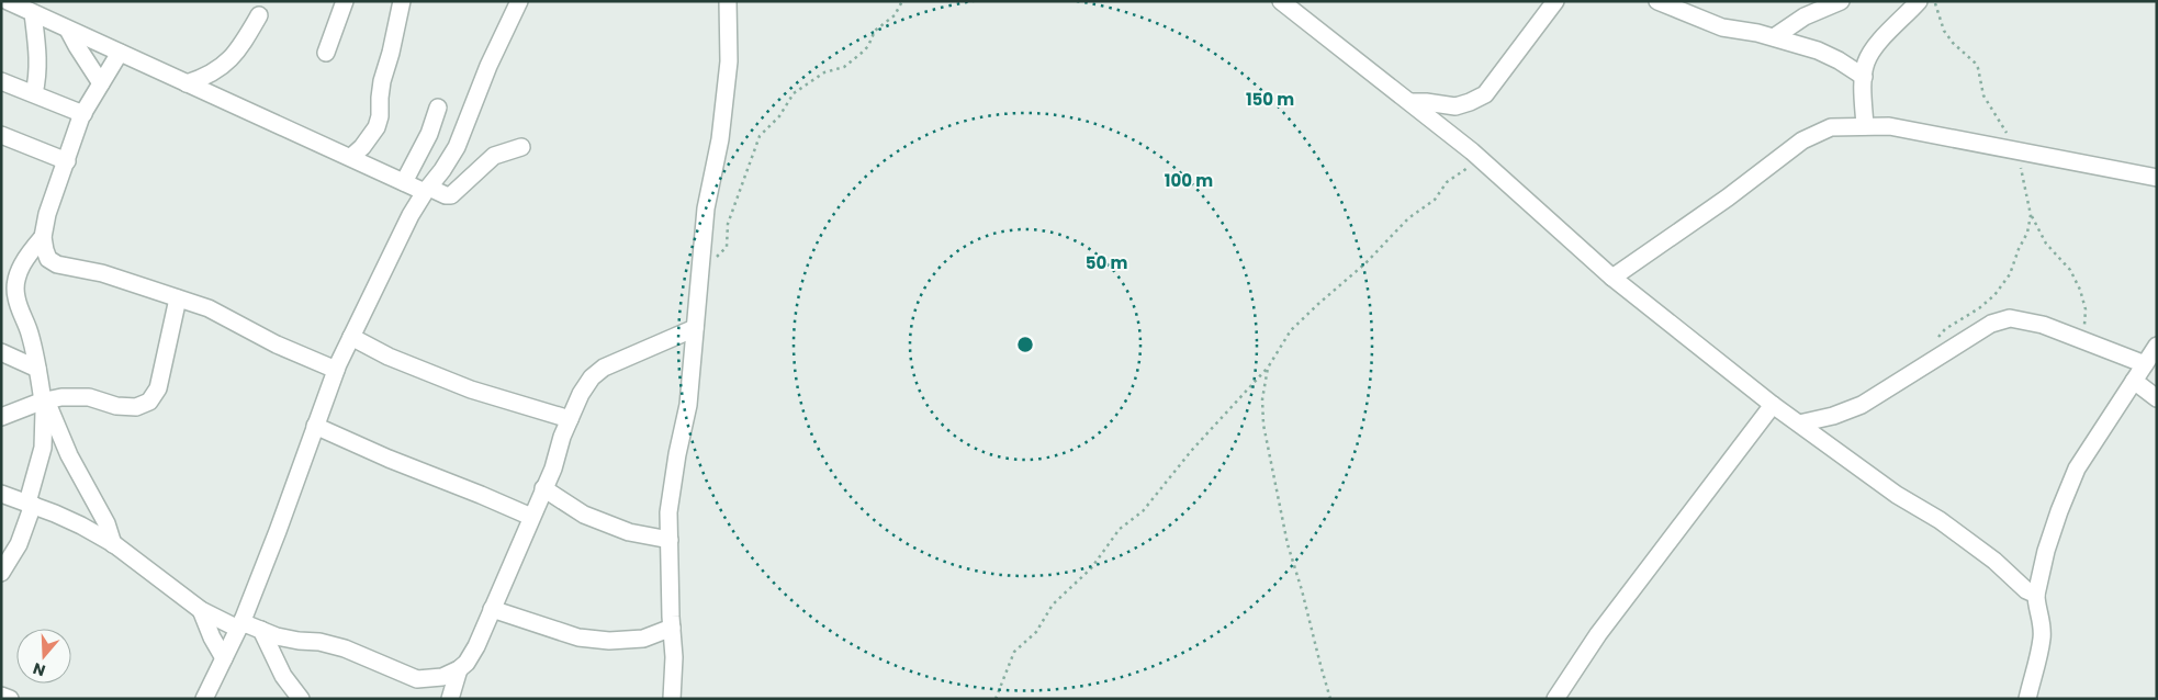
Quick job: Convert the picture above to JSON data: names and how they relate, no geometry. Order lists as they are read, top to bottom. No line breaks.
{"north":"bottom","rings":["150 m","100 m","50 m"]}
